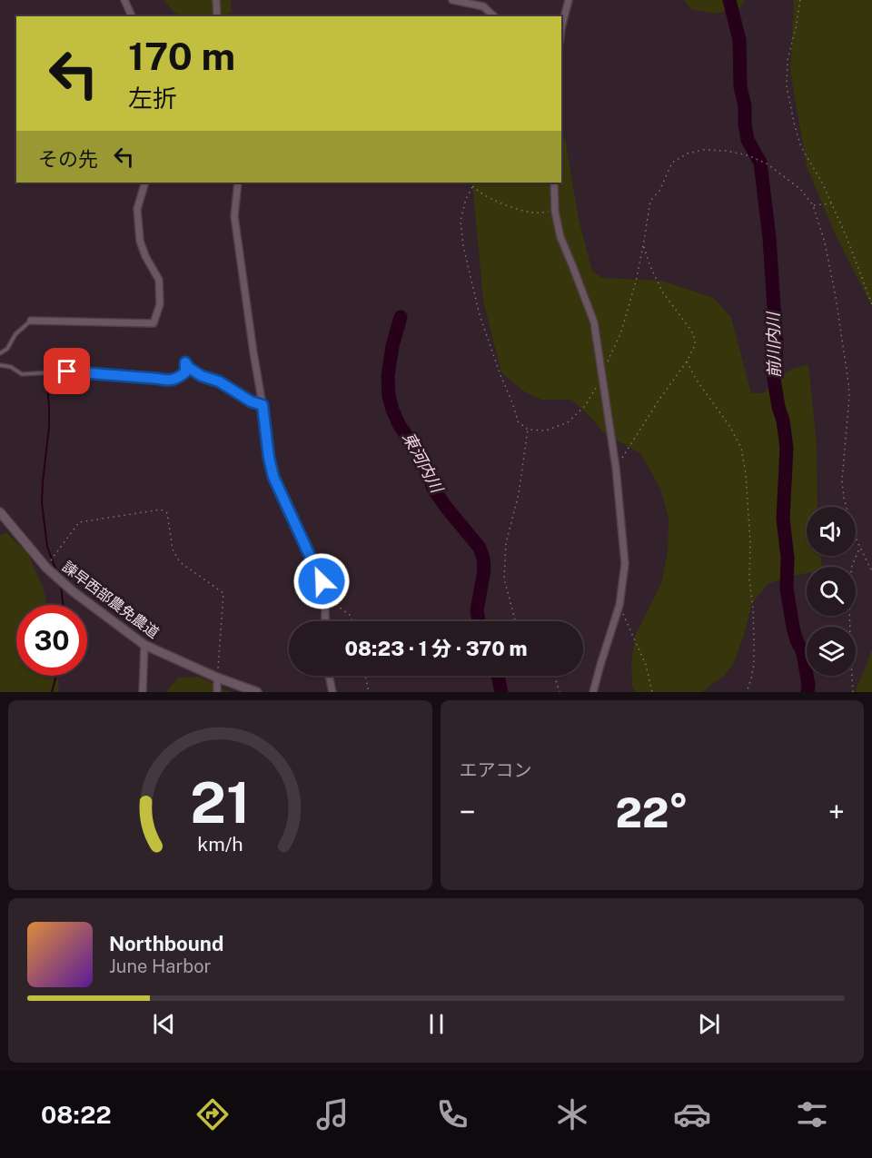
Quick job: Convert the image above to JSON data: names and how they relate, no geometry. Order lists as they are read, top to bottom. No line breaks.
{"streets":{"street":["諫早西部農免農道"]},"water":["前川内川","東河内川"],"page":{"turn":["170 m","左折"],"then":"その先","limit":"30","trip":"08:23 · 1 分 · 370 m","tile":"エアコン","heat":["−","22°","+"],"song":["Northbound","June Harbor"],"tabs":"08:22","gauge":["21","km/h"]}}
